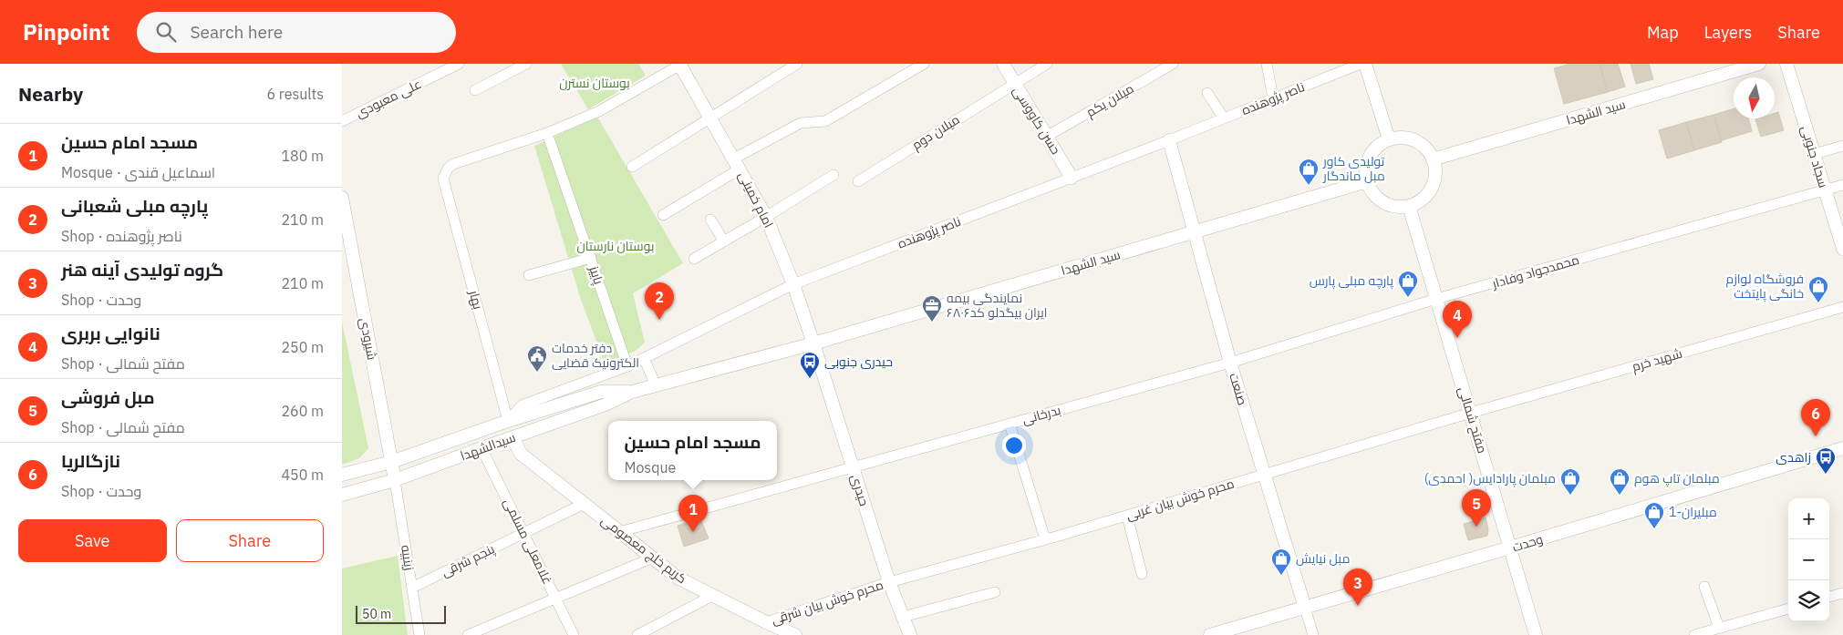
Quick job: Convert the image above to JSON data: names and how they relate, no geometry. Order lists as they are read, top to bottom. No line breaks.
{"streets":{"street":["علی معبودی","ناصر پژوهنده","میلان یکم","سید الشهدا","حسن کاووسی","میلان دوم","سجاد جنوبی","امام خمینی","محمدجواد وفادار","پاییز","بهار","شیرودی","شهید خرم","صنعت","بدرخانی","مفتح شمالی","سیدالشهدا","حیدری","محرم خوش بیان غربی","غلامعلی مسلمی","وحدت","کریم خلج معصومی","زینبیه","پنجم شرقی","محرم خوش بیان شرقی"]},"crossings":[["ناصر پژوهنده","حسن کاووسی"],["ناصر پژوهنده","امام خمینی"],["ناصر پژوهنده","پاییز"],["ناصر پژوهنده","بهار"],["ناصر پژوهنده","صنعت"],["ناصر پژوهنده","سیدالشهدا"],["میلان یکم","حسن کاووسی"],["سید الشهدا","امام خمینی"],["سید الشهدا","صنعت"],["سید الشهدا","مفتح شمالی"],["سید الشهدا","سیدالشهدا"],["سید الشهدا","حیدری"],["حسن کاووسی","میلان دوم"],["سجاد جنوبی","محمدجواد وفادار"],["امام خمینی","سیدالشهدا"],["امام خمینی","حیدری"],["محمدجواد وفادار","صنعت"],["محمدجواد وفادار","بدرخانی"],["محمدجواد وفادار","مفتح شمالی"],["پاییز","بهار"],["بهار","سیدالشهدا"],["شیرودی","سیدالشهدا"],["شیرودی","زینبیه"],["شهید خرم","مفتح شمالی"],["شهید خرم","محرم خوش بیان غربی"],["صنعت","بدرخانی"],["صنعت","محرم خوش بیان غربی"],["صنعت","وحدت"],["بدرخانی","حیدری"],["بدرخانی","کریم خلج معصومی"],["مفتح شمالی","محرم خوش بیان غربی"],["مفتح شمالی","وحدت"],["سیدالشهدا","حیدری"],["سیدالشهدا","غلامعلی مسلمی"],["سیدالشهدا","کریم خلج معصومی"],["سیدالشهدا","زینبیه"],["حیدری","محرم خوش بیان غربی"],["حیدری","محرم خوش بیان شرقی"],["محرم خوش بیان غربی","محرم خوش بیان شرقی"],["غلامعلی مسلمی","پنجم شرقی"],["کریم خلج معصومی","پنجم شرقی"],["کریم خلج معصومی","محرم خوش بیان شرقی"],["زینبیه","پنجم شرقی"]],"parks":["بوستان نسترن","بوستان نارستان"],"places":{"shop":["تولیدی کاور مبل ماندگار","پارچه مبلی پارس","فروشگاه لوازم خانگی پایتخت","مبلمان پارادایس( احمدی)","مبلمان تاپ هوم","مبلیران-1","مبل نیایش"],"office":["نمایندگی بیمه ایران بیگدلو کد۶۸۰۶"],"public building":["دفتر خدمات الکترونیک قضایی"],"bus stop":["حیدری جنوبی","زاهدی"]},"scale_bar":"50 m","north":"bottom","page":{"header":"Pinpoint","search":"Search here","nav":["Map","Layers","Share"],"heading":["Nearby","6 results"],"list":[{"mark":"1","name":"مسجد امام حسین","note":"Mosque · اسماعیل قندی","value":"180 m"},{"mark":"2","name":"پارچه مبلی شعبانی","note":"Shop · ناصر پژوهنده","value":"210 m"},{"mark":"3","name":"گروه تولیدی آینه هنر","note":"Shop · وحدت","value":"210 m"},{"mark":"4","name":"نانوایی بربری","note":"Shop · مفتح شمالی","value":"250 m"},{"mark":"5","name":"مبل فروشی","note":"Shop · مفتح شمالی","value":"260 m"},{"mark":"6","name":"نازگالریا","note":"Shop · وحدت","value":"450 m"}],"pins":["2","4","6","5","1","3"],"popup":["مسجد امام حسین","Mosque"],"map_buttons":["+","−"],"buttons":["Save","Share"],"scale":"50 m"}}
